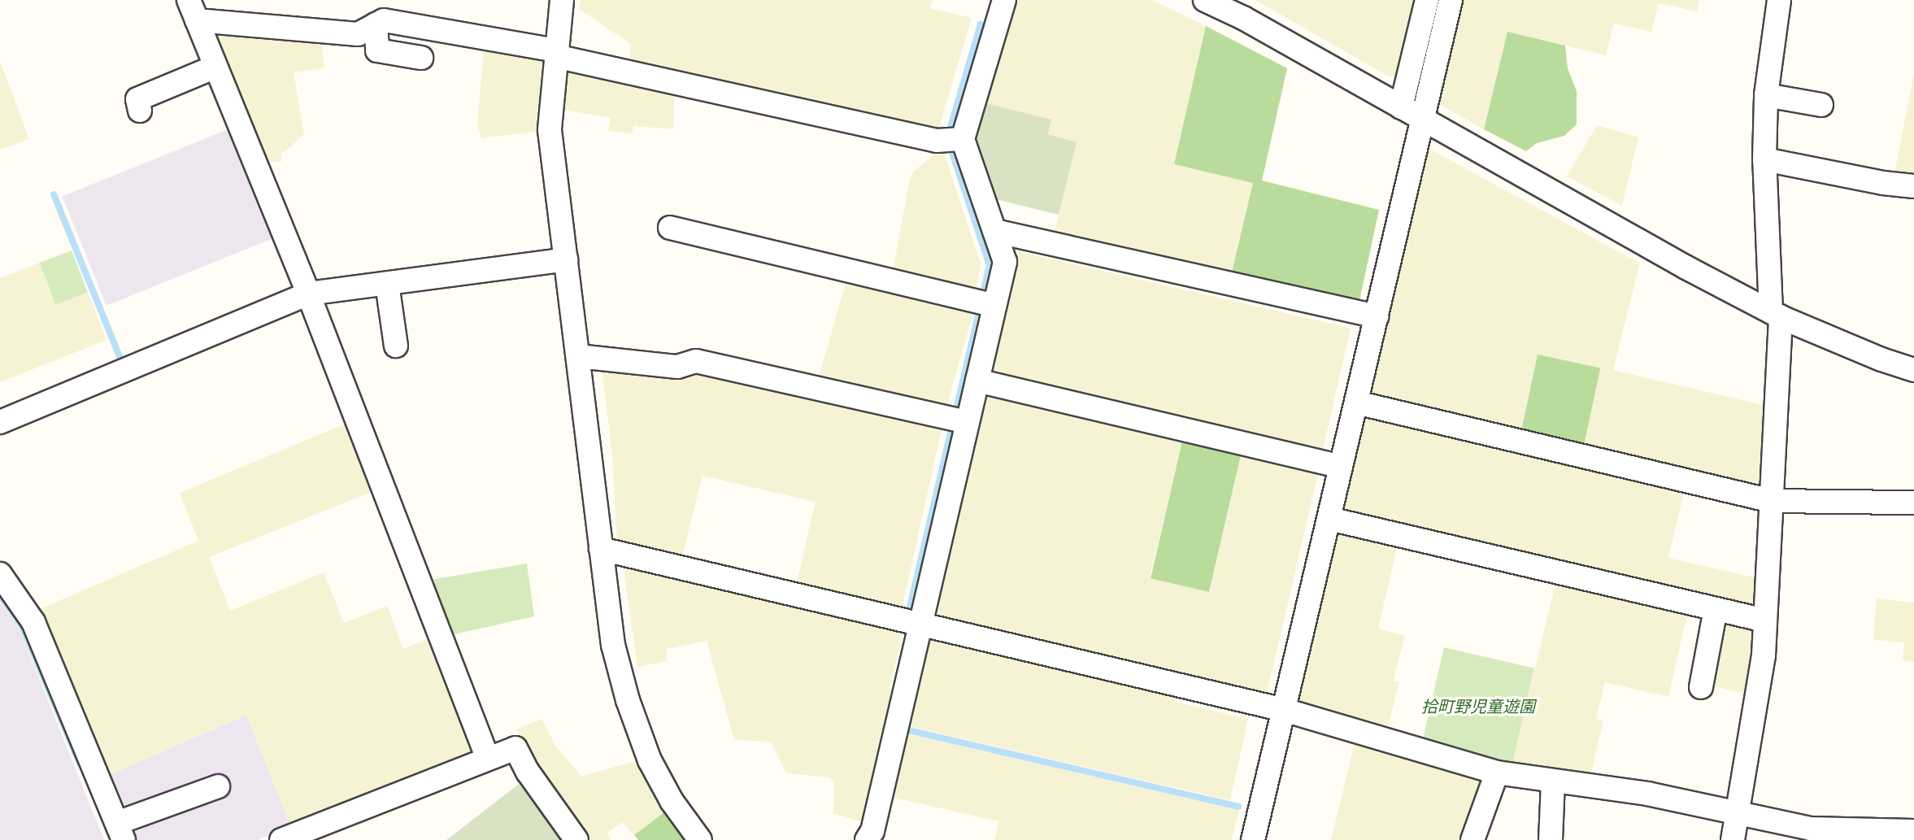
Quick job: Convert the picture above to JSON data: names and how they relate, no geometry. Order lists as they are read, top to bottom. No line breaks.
{"parks":["拾町野児童遊園"]}
